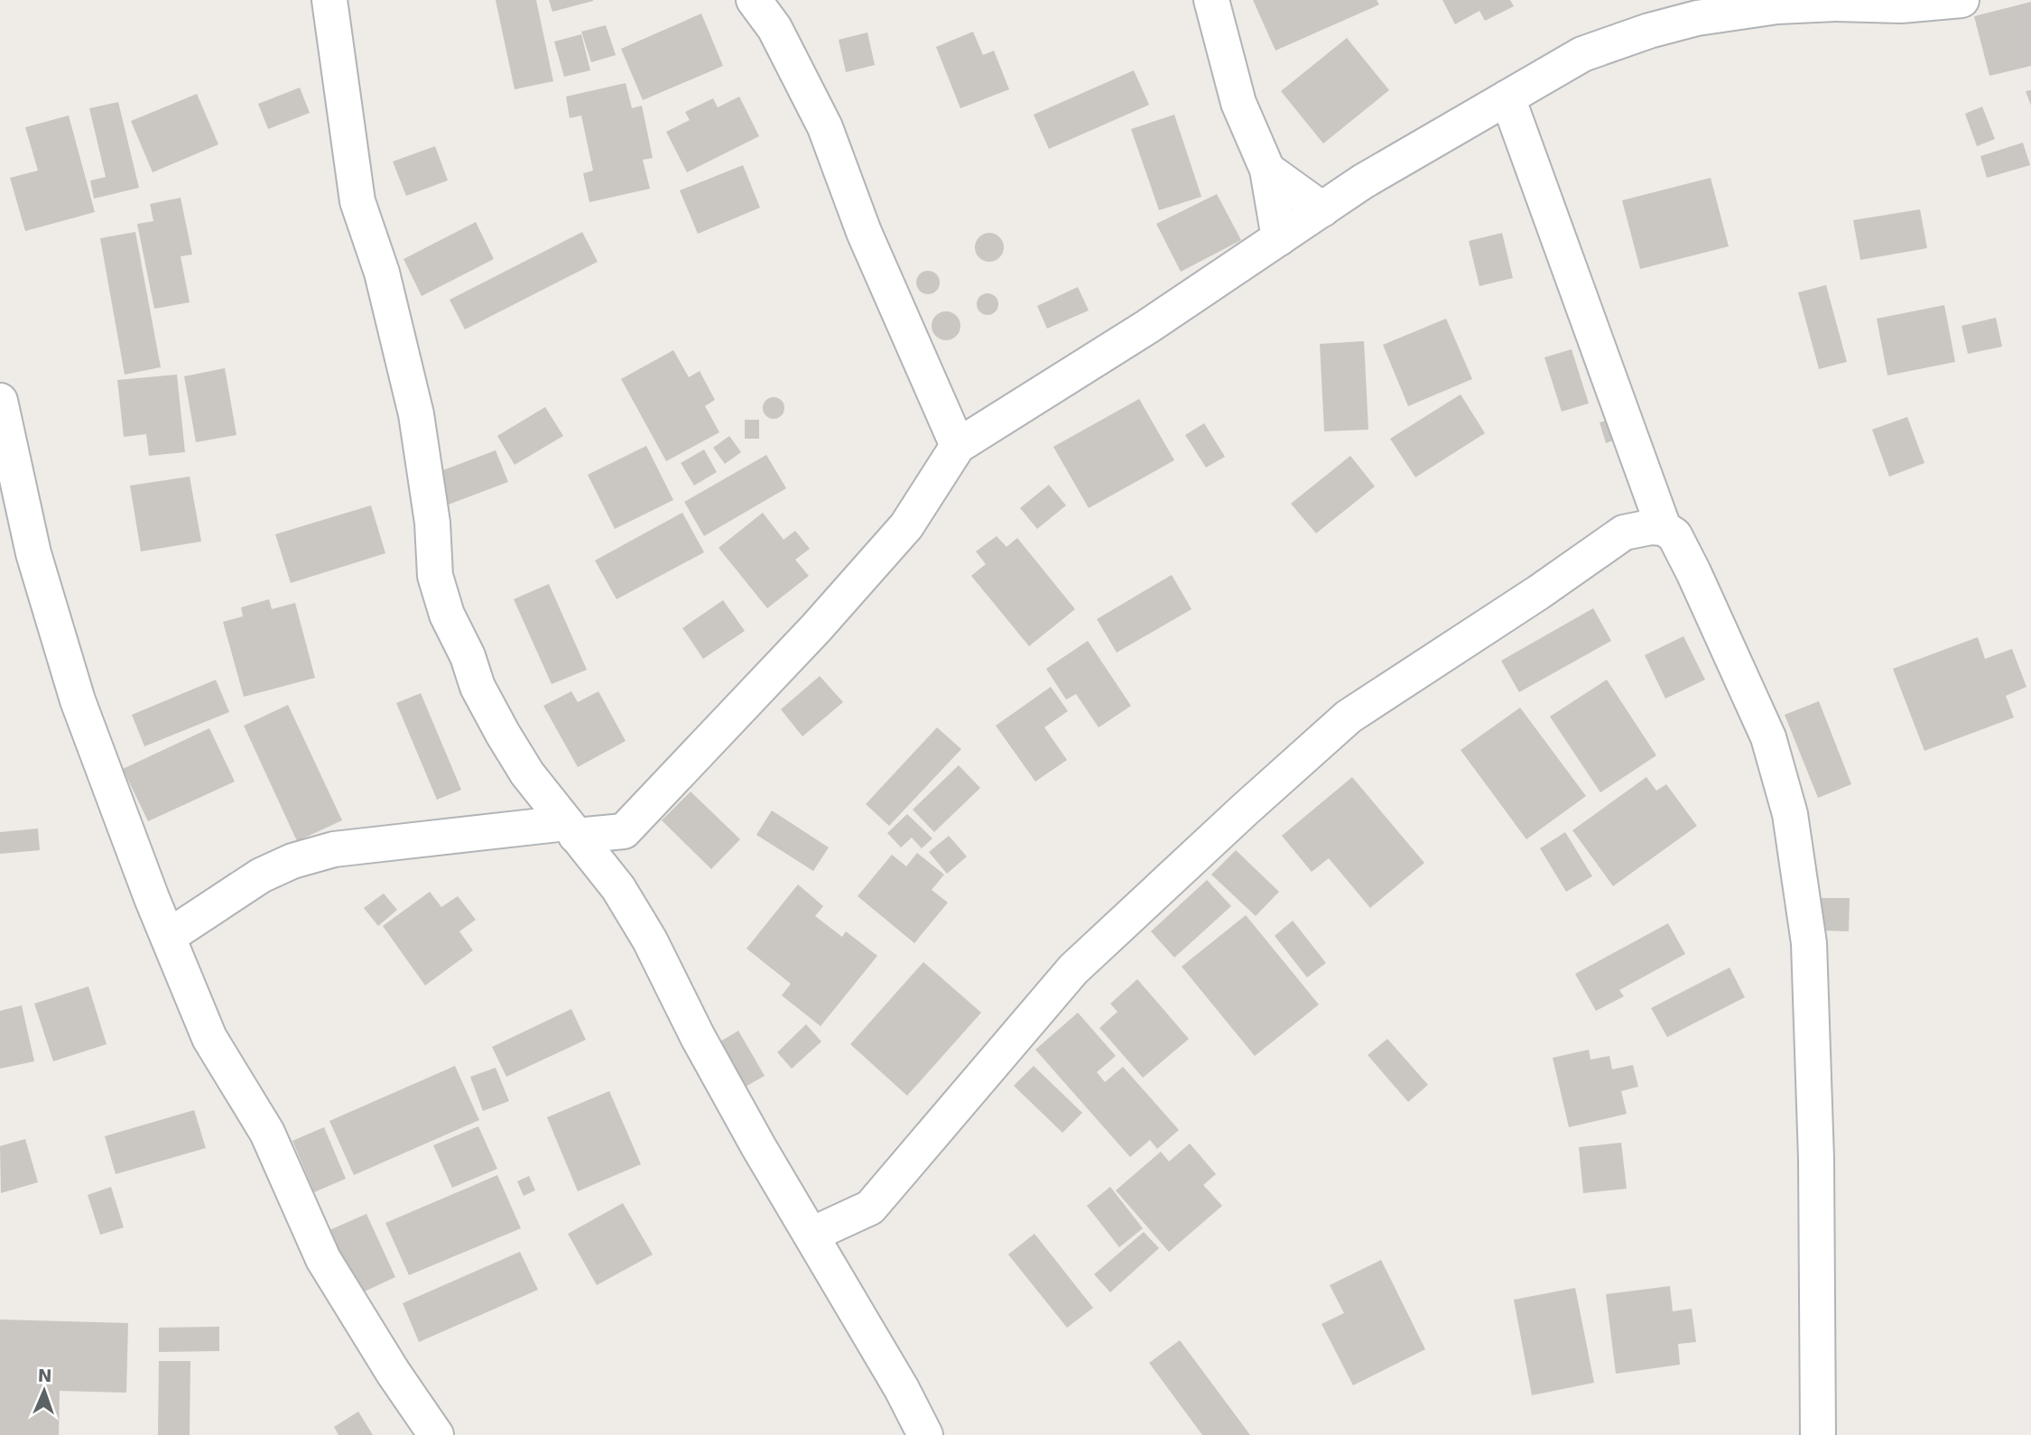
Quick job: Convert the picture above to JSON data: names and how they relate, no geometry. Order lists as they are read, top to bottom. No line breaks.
{"north":"top"}
